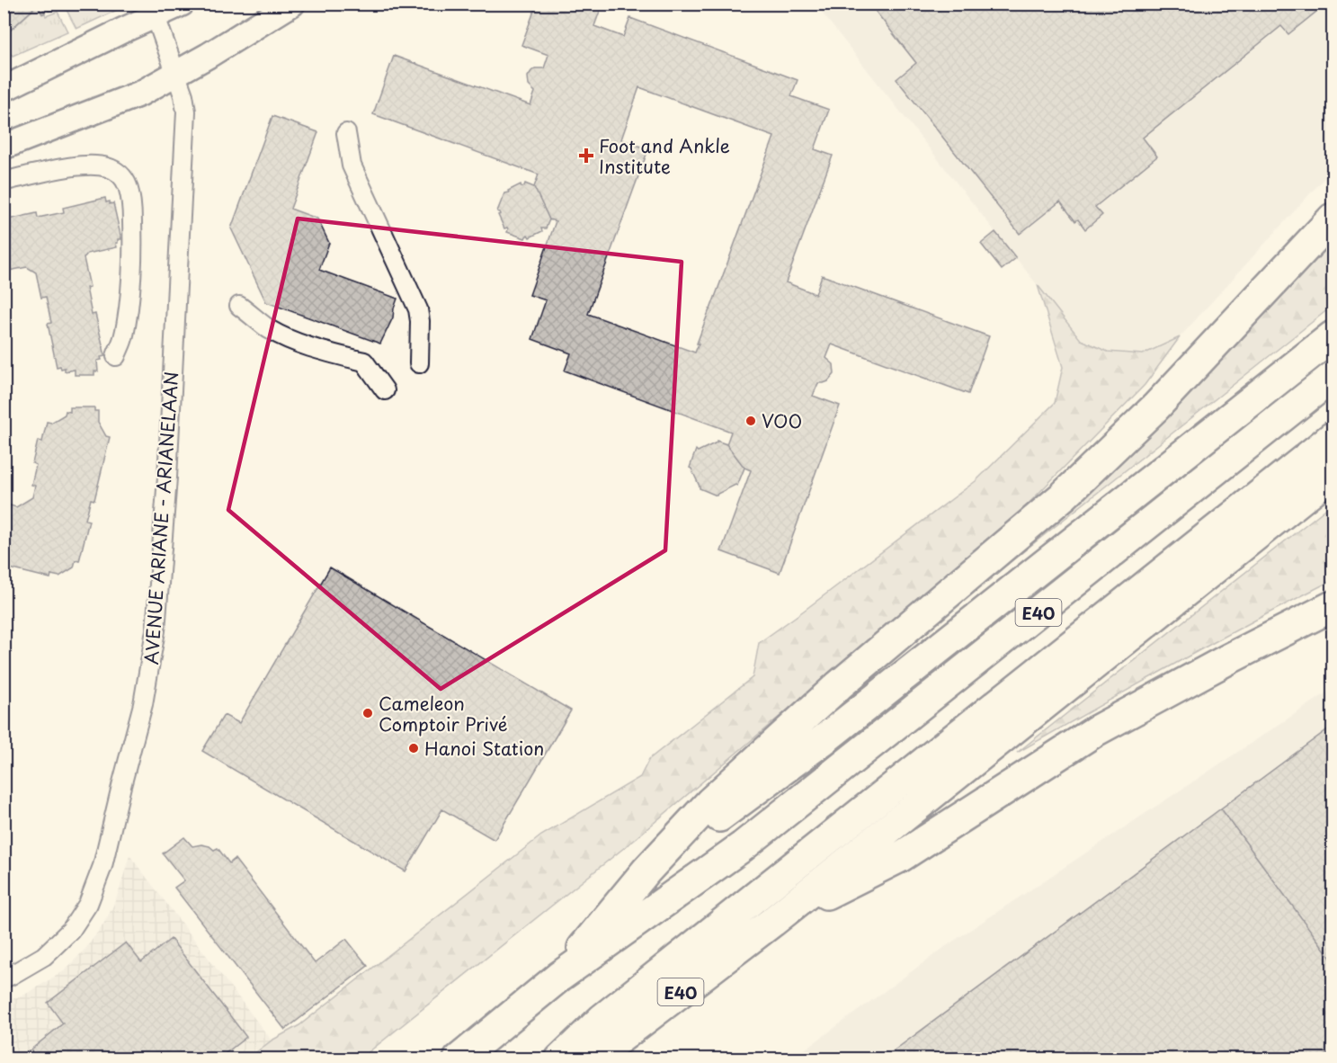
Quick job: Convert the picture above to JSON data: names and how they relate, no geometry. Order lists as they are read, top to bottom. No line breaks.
{"streets":{"highway":["E40"],"street":["AVENUE ARIANE - ARIANELAAN"]},"places":{"health":["Foot and Ankle Institute"],"other":["VOO","Cameleon Comptoir Privé","Hanoi Station"]}}
